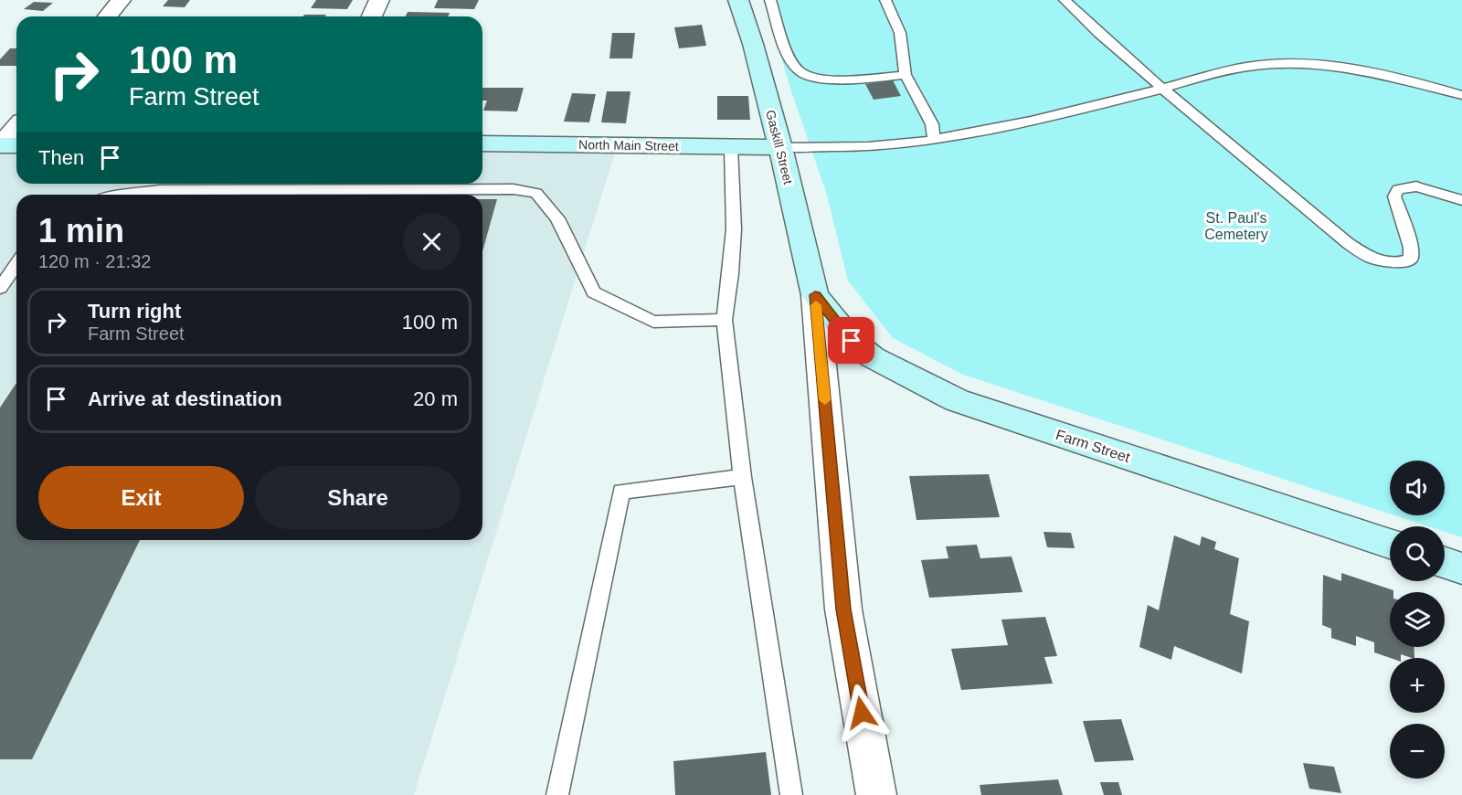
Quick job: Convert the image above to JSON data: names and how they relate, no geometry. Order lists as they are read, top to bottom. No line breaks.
{"streets":{"street":["North Main Street","Gaskill Street","Farm Street"]},"crossings":[["North Main Street","Gaskill Street"],["Gaskill Street","Farm Street"]],"parks":["St. Paul's Cemetery"],"page":{"turn":["100 m","Farm Street"],"then":"Then","heading":["1 min","120 m · 21:32"],"list":[{"name":"Turn right","note":"Farm Street","value":"100 m"},{"name":"Arrive at destination","value":"20 m"}],"buttons":["Exit","Share"],"map_buttons":["+","−"]}}
